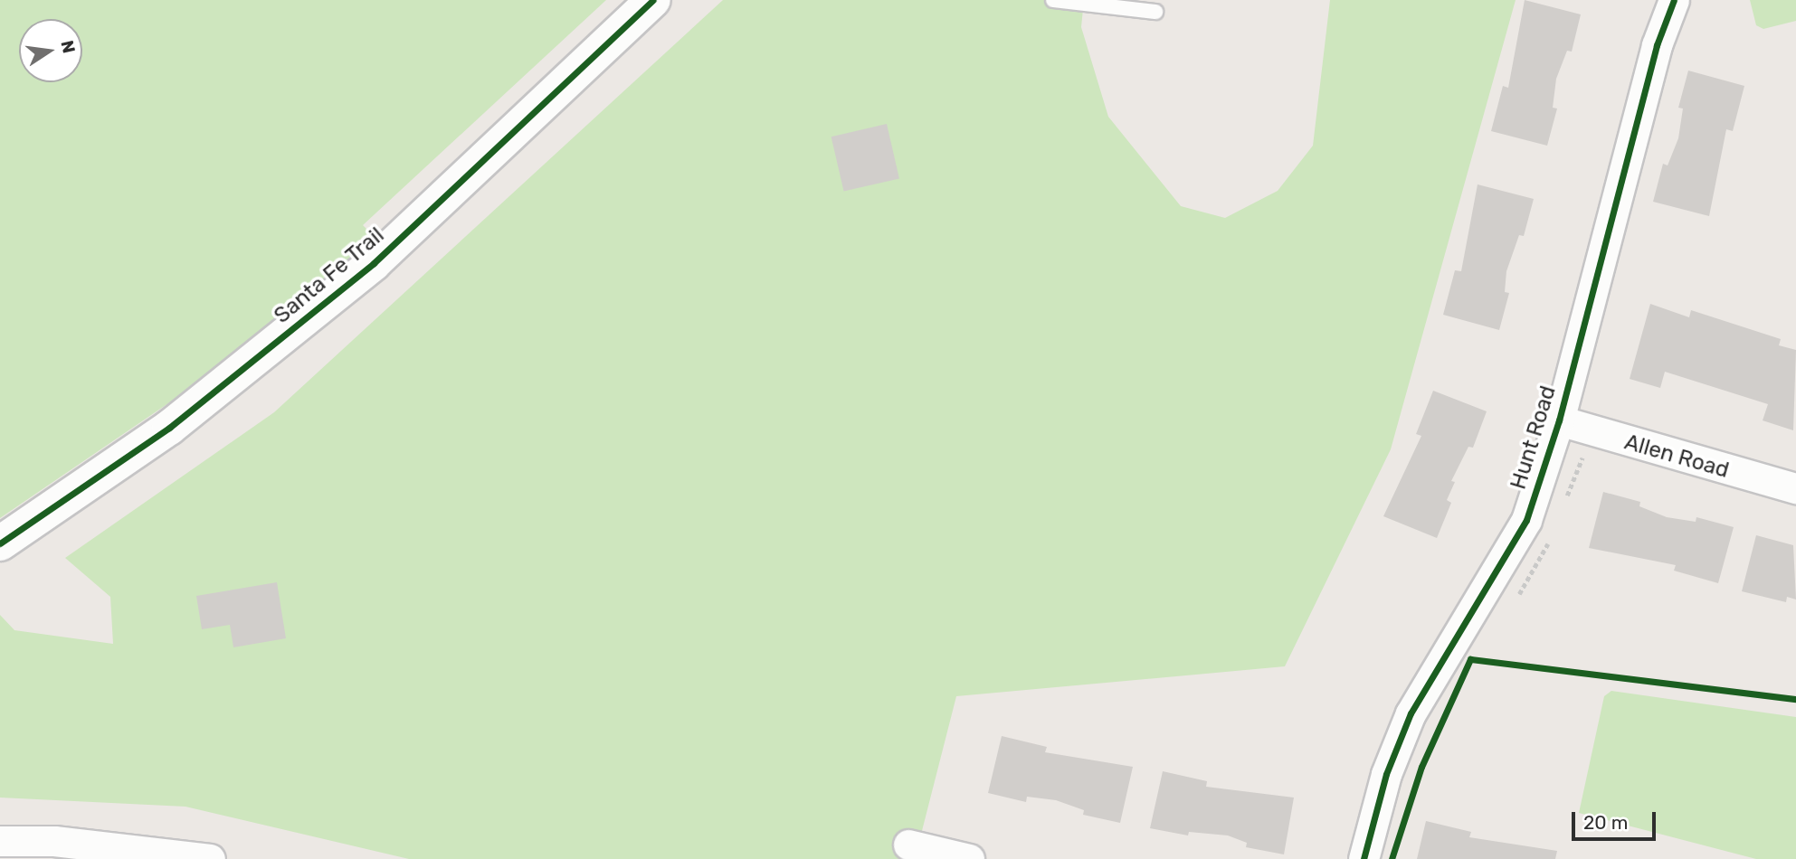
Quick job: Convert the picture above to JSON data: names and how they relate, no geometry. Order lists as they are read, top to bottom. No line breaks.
{"streets":{"street":["Santa Fe Trail","Hunt Road","Allen Road"]},"crossings":[["Hunt Road","Allen Road"]],"scale_bar":"20 m","north":"right"}
